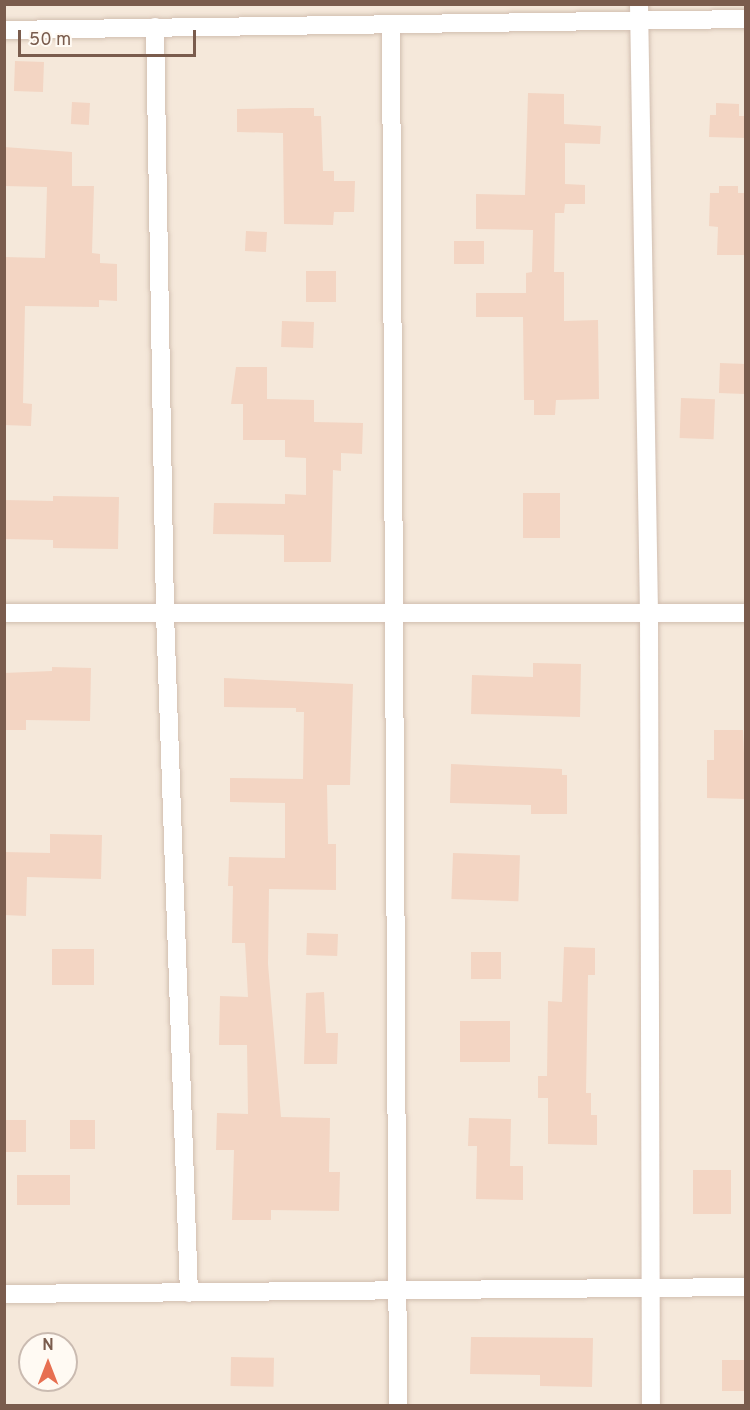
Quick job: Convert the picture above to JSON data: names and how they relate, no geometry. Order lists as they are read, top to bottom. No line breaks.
{"scale_bar":"50 m","north":"top"}
